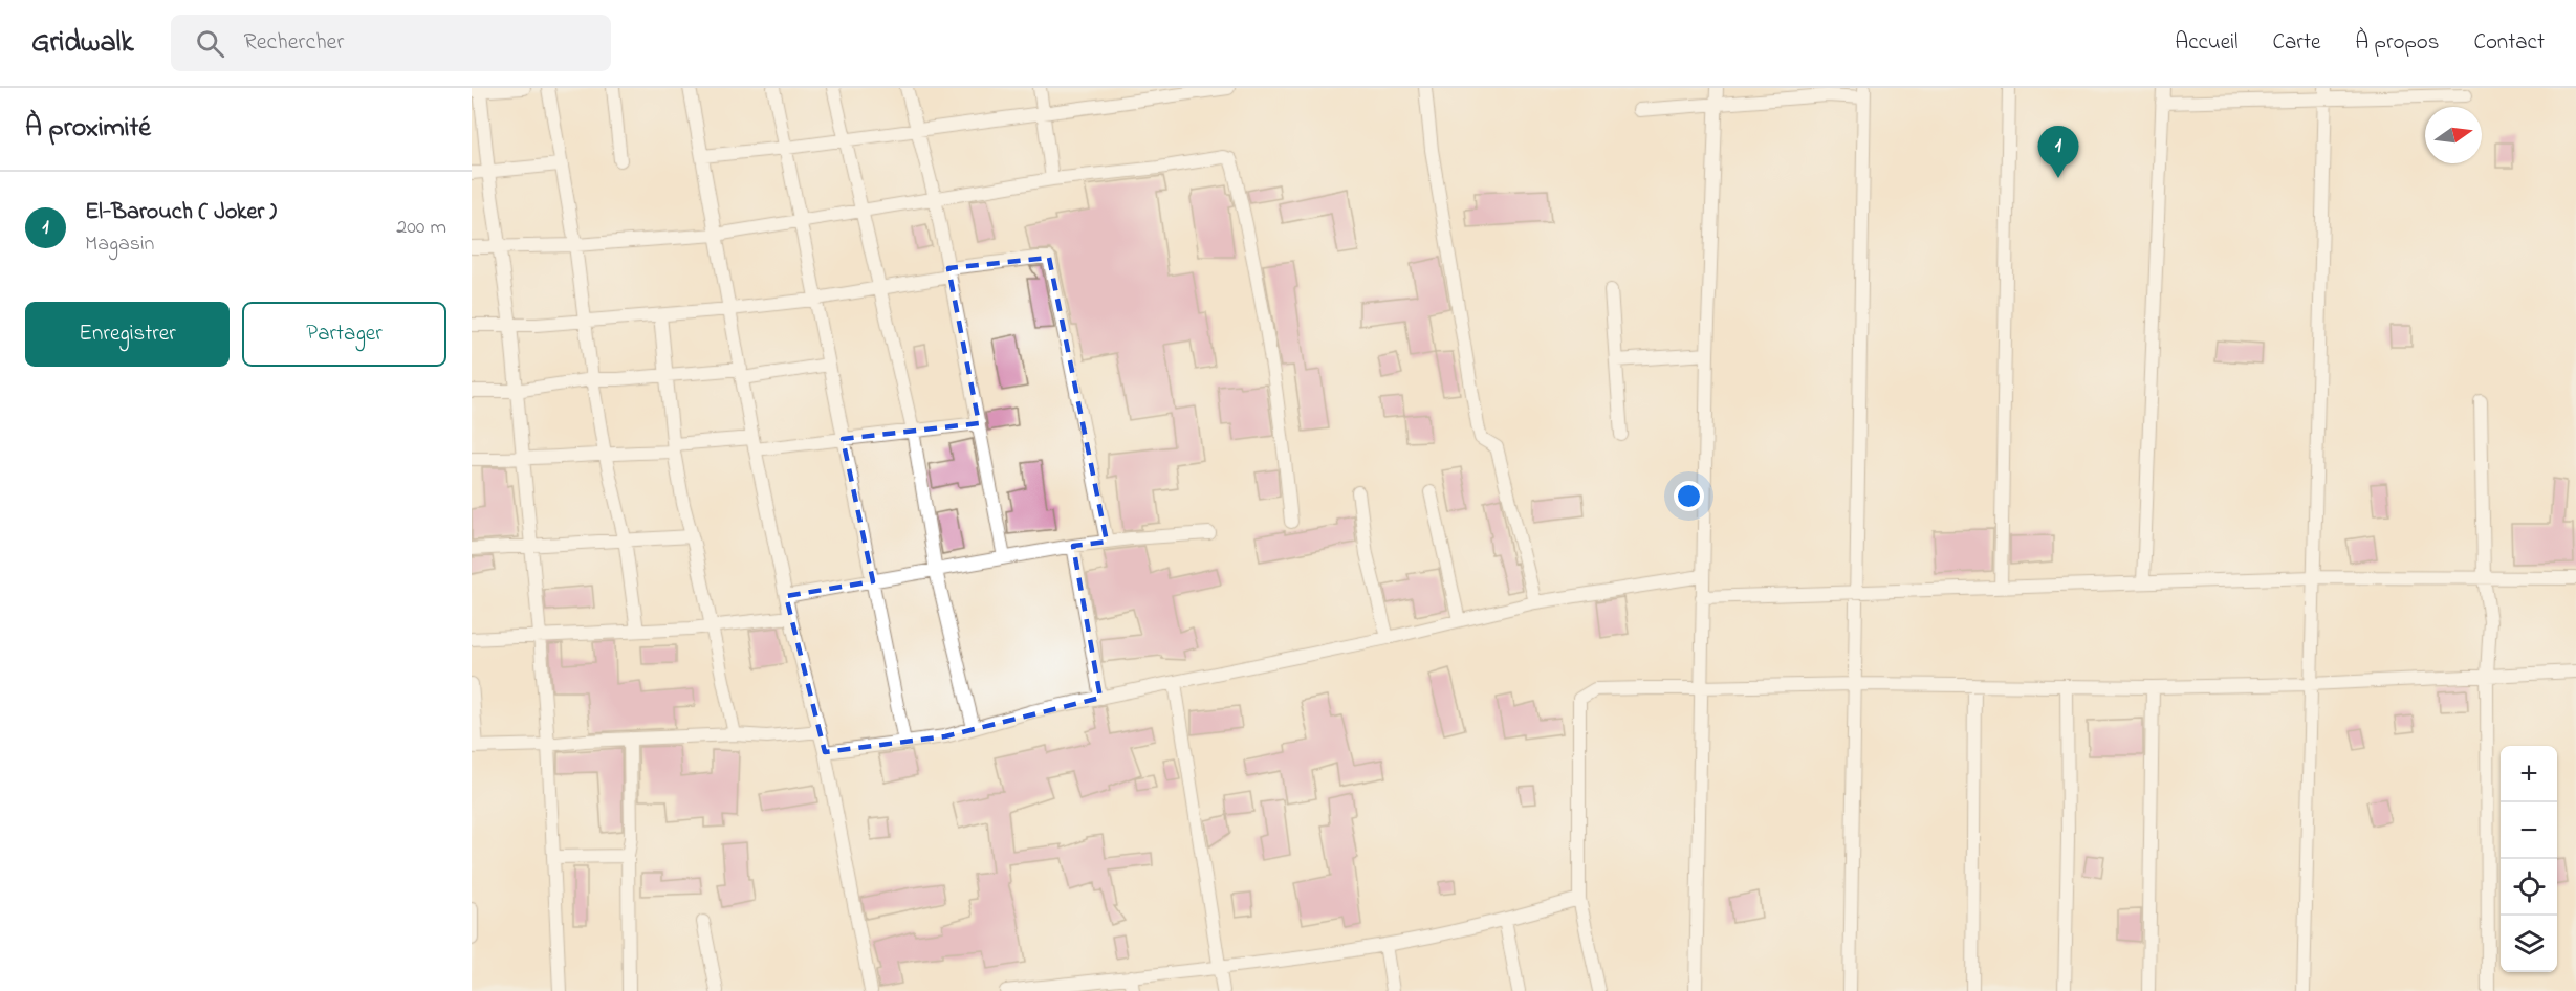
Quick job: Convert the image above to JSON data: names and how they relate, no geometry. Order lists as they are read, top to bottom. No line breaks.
{"north":"right","page":{"header":"Gridwalk","search":"Rechercher","nav":["Accueil","Carte","À propos","Contact"],"heading":"À proximité","pins":"1","list":[{"mark":"1","name":"El-Barouch ( Joker )","note":"Magasin","value":"200 m"}],"buttons":["Enregistrer","Partager"],"map_buttons":["+","−"]}}
